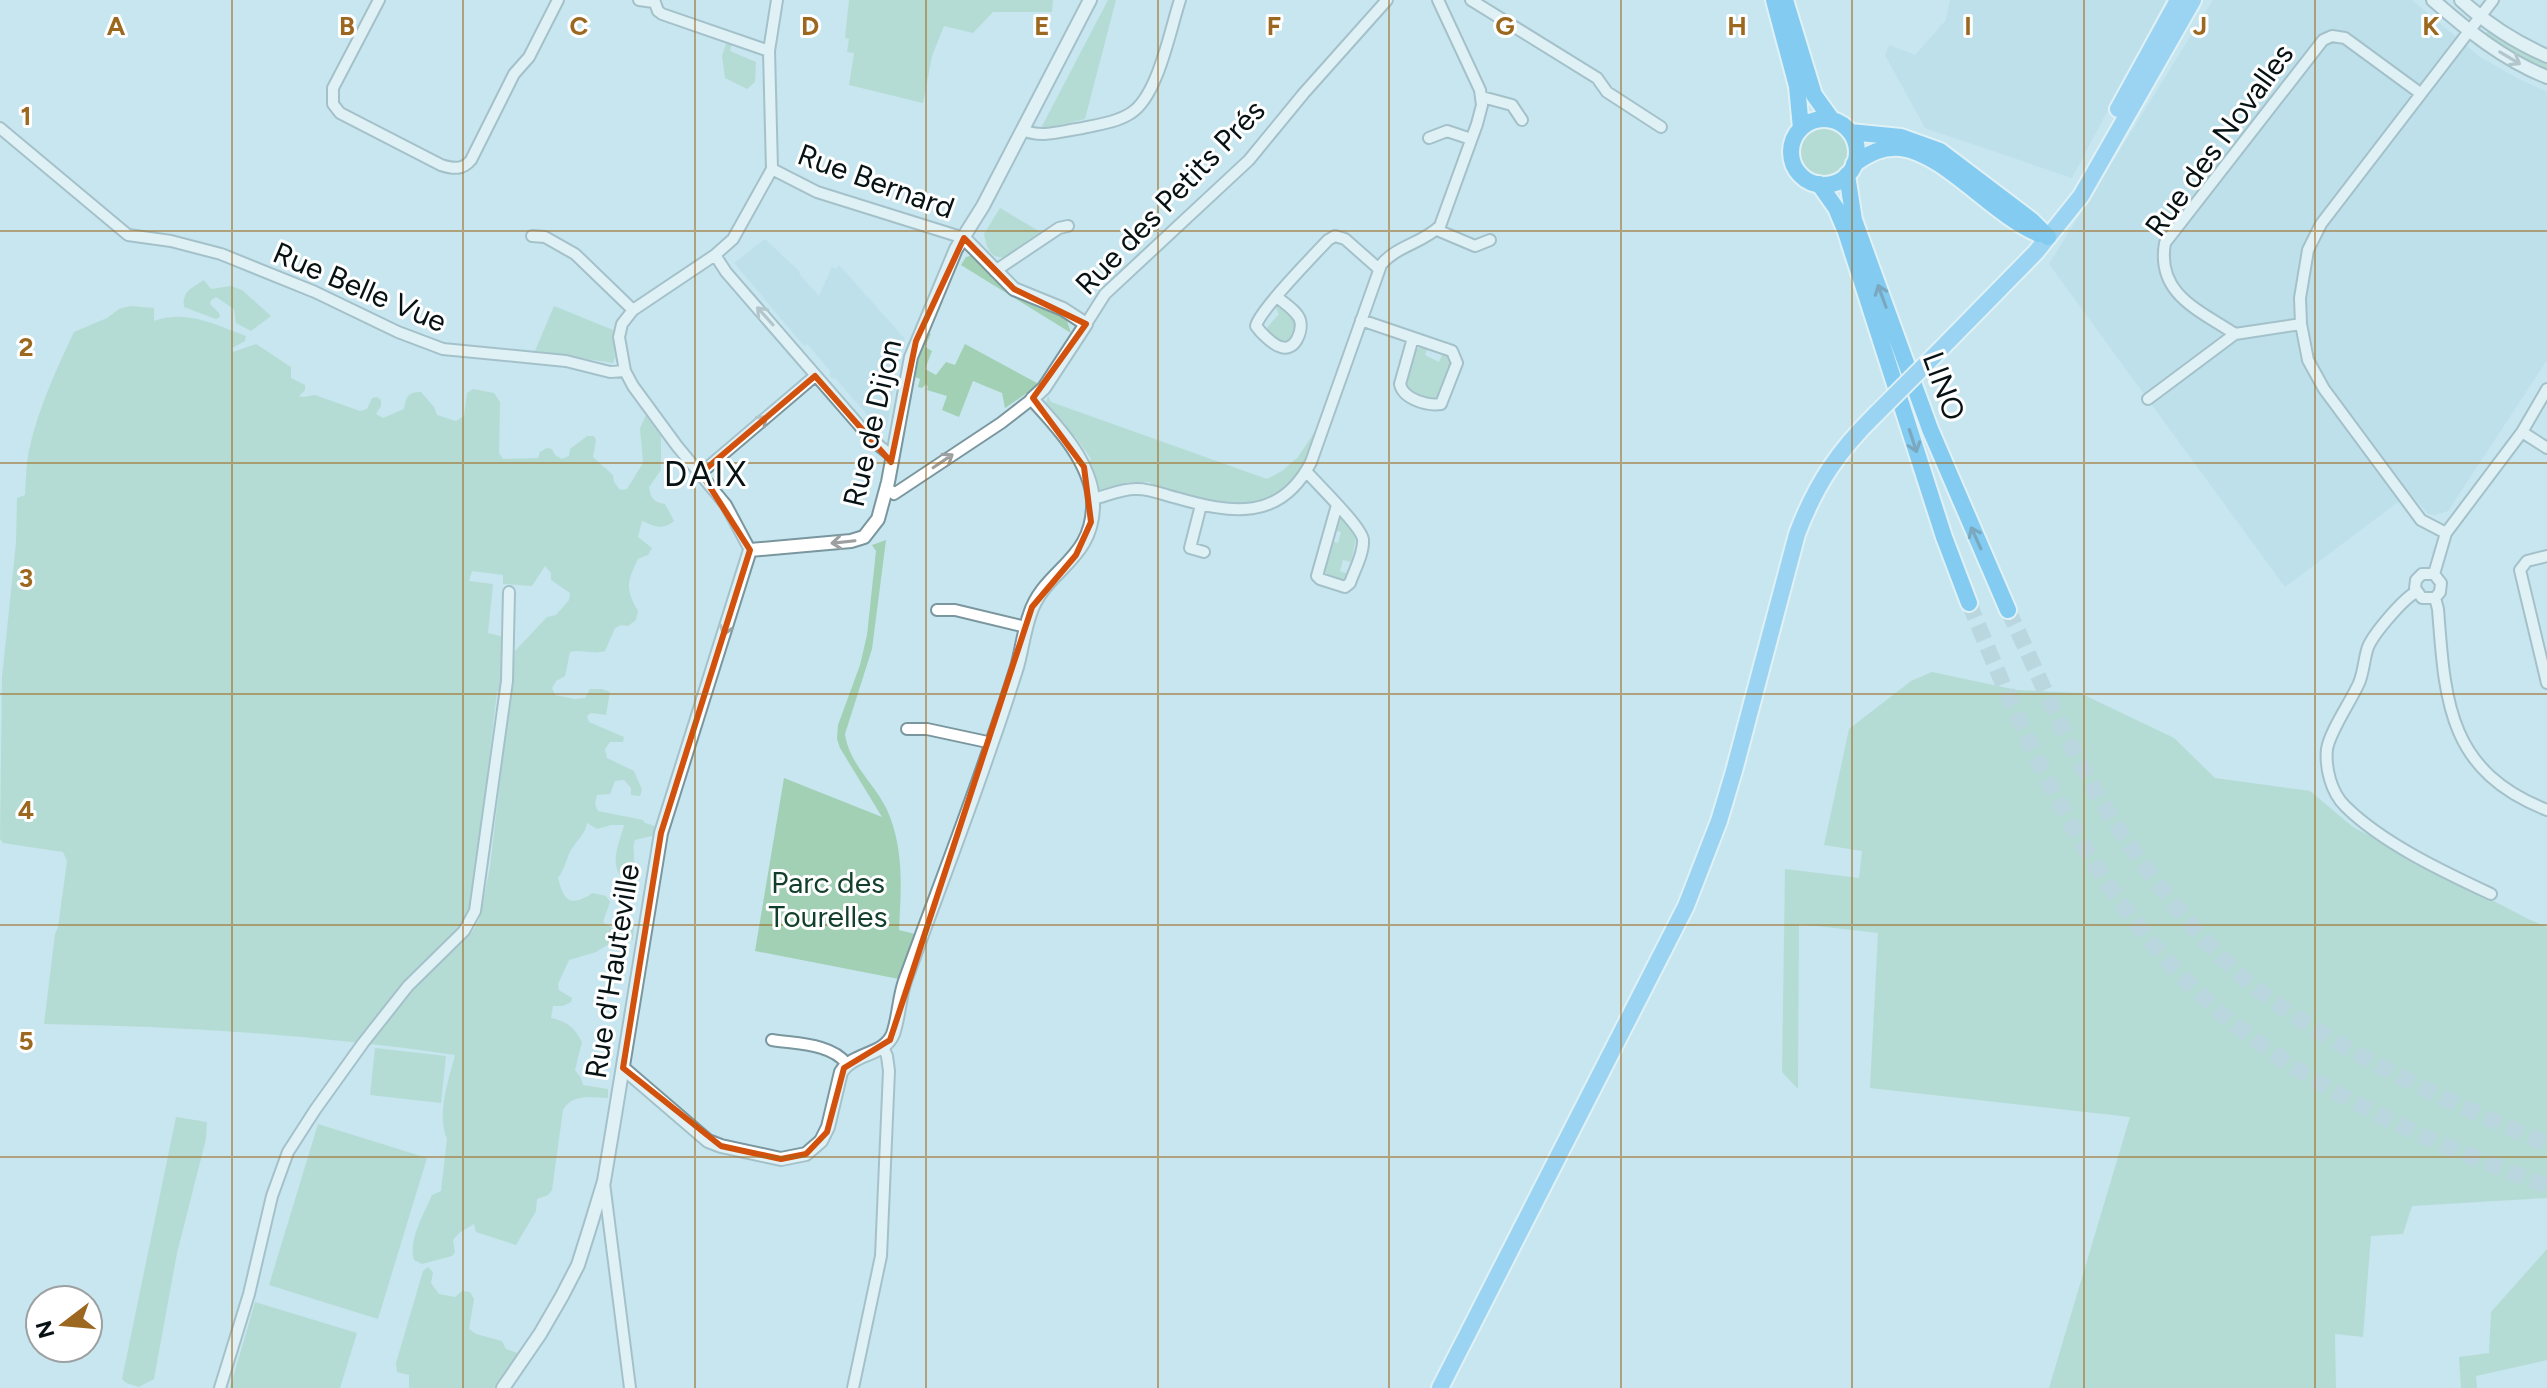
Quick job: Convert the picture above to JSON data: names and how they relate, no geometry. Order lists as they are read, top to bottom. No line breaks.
{"streets":{"highway":["LINO"],"street":["Rue des Novalles","Rue Bernard","Rue des Petits Prés","Rue Belle Vue","Rue de Dijon","Rue d'Hauteville"]},"crossings":[["Rue Bernard","Rue de Dijon"],["Rue de Dijon","Rue d'Hauteville"]],"one_way":["Rue d'Hauteville"],"districts":["DAIX"],"parks":["Parc des Tourelles"],"north":"left","grid":{"columns":["A","B","C","D","E","F","G","H","I","J","K"],"rows":["1","2","3","4","5"]}}
